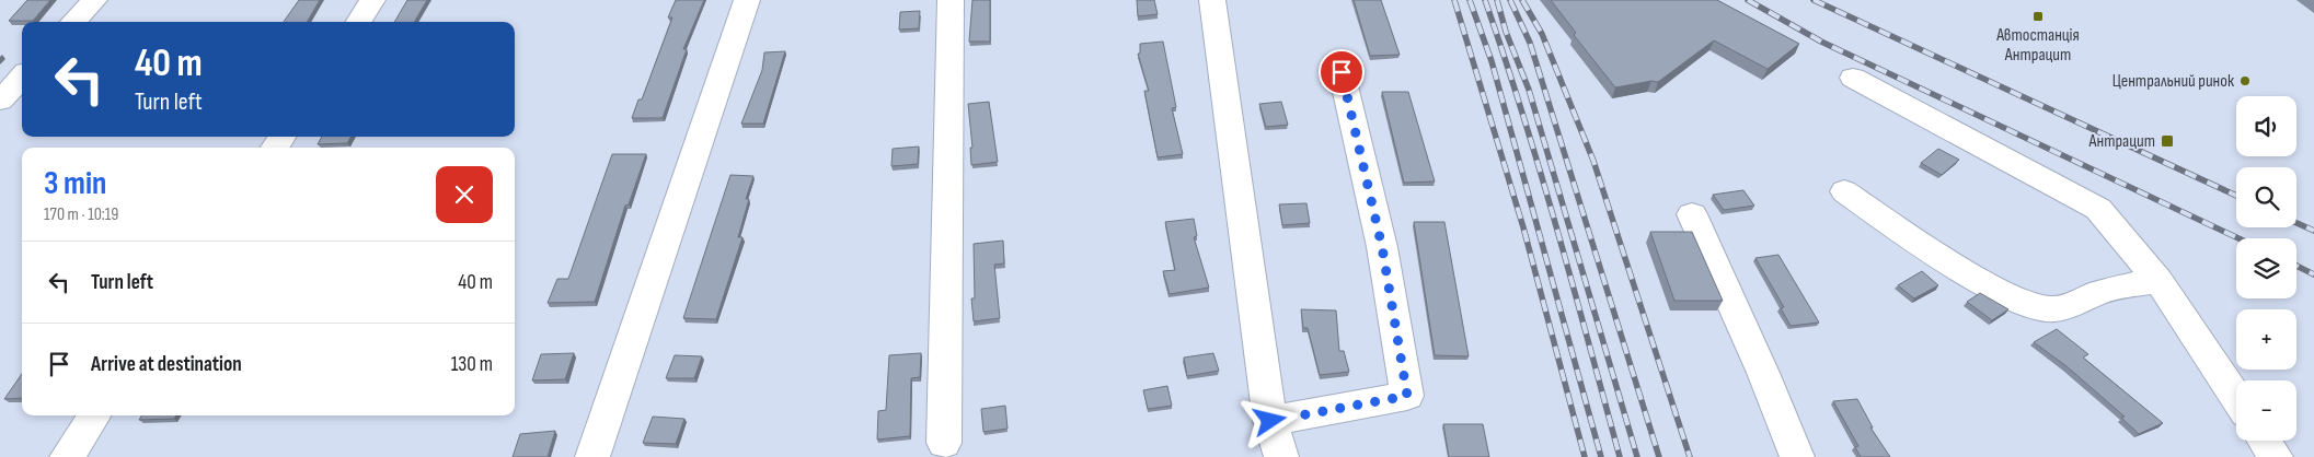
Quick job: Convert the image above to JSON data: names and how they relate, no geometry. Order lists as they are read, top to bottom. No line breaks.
{"places":{"transit":["Автостанція Антрацит","Антрацит"],"other":["Центральний ринок"]},"page":{"turn":["40 m","Turn left"],"map_buttons":["+","−"],"heading":["3 min","170 m · 10:19"],"list":[{"name":"Turn left","value":"40 m"},{"name":"Arrive at destination","value":"130 m"}]}}
